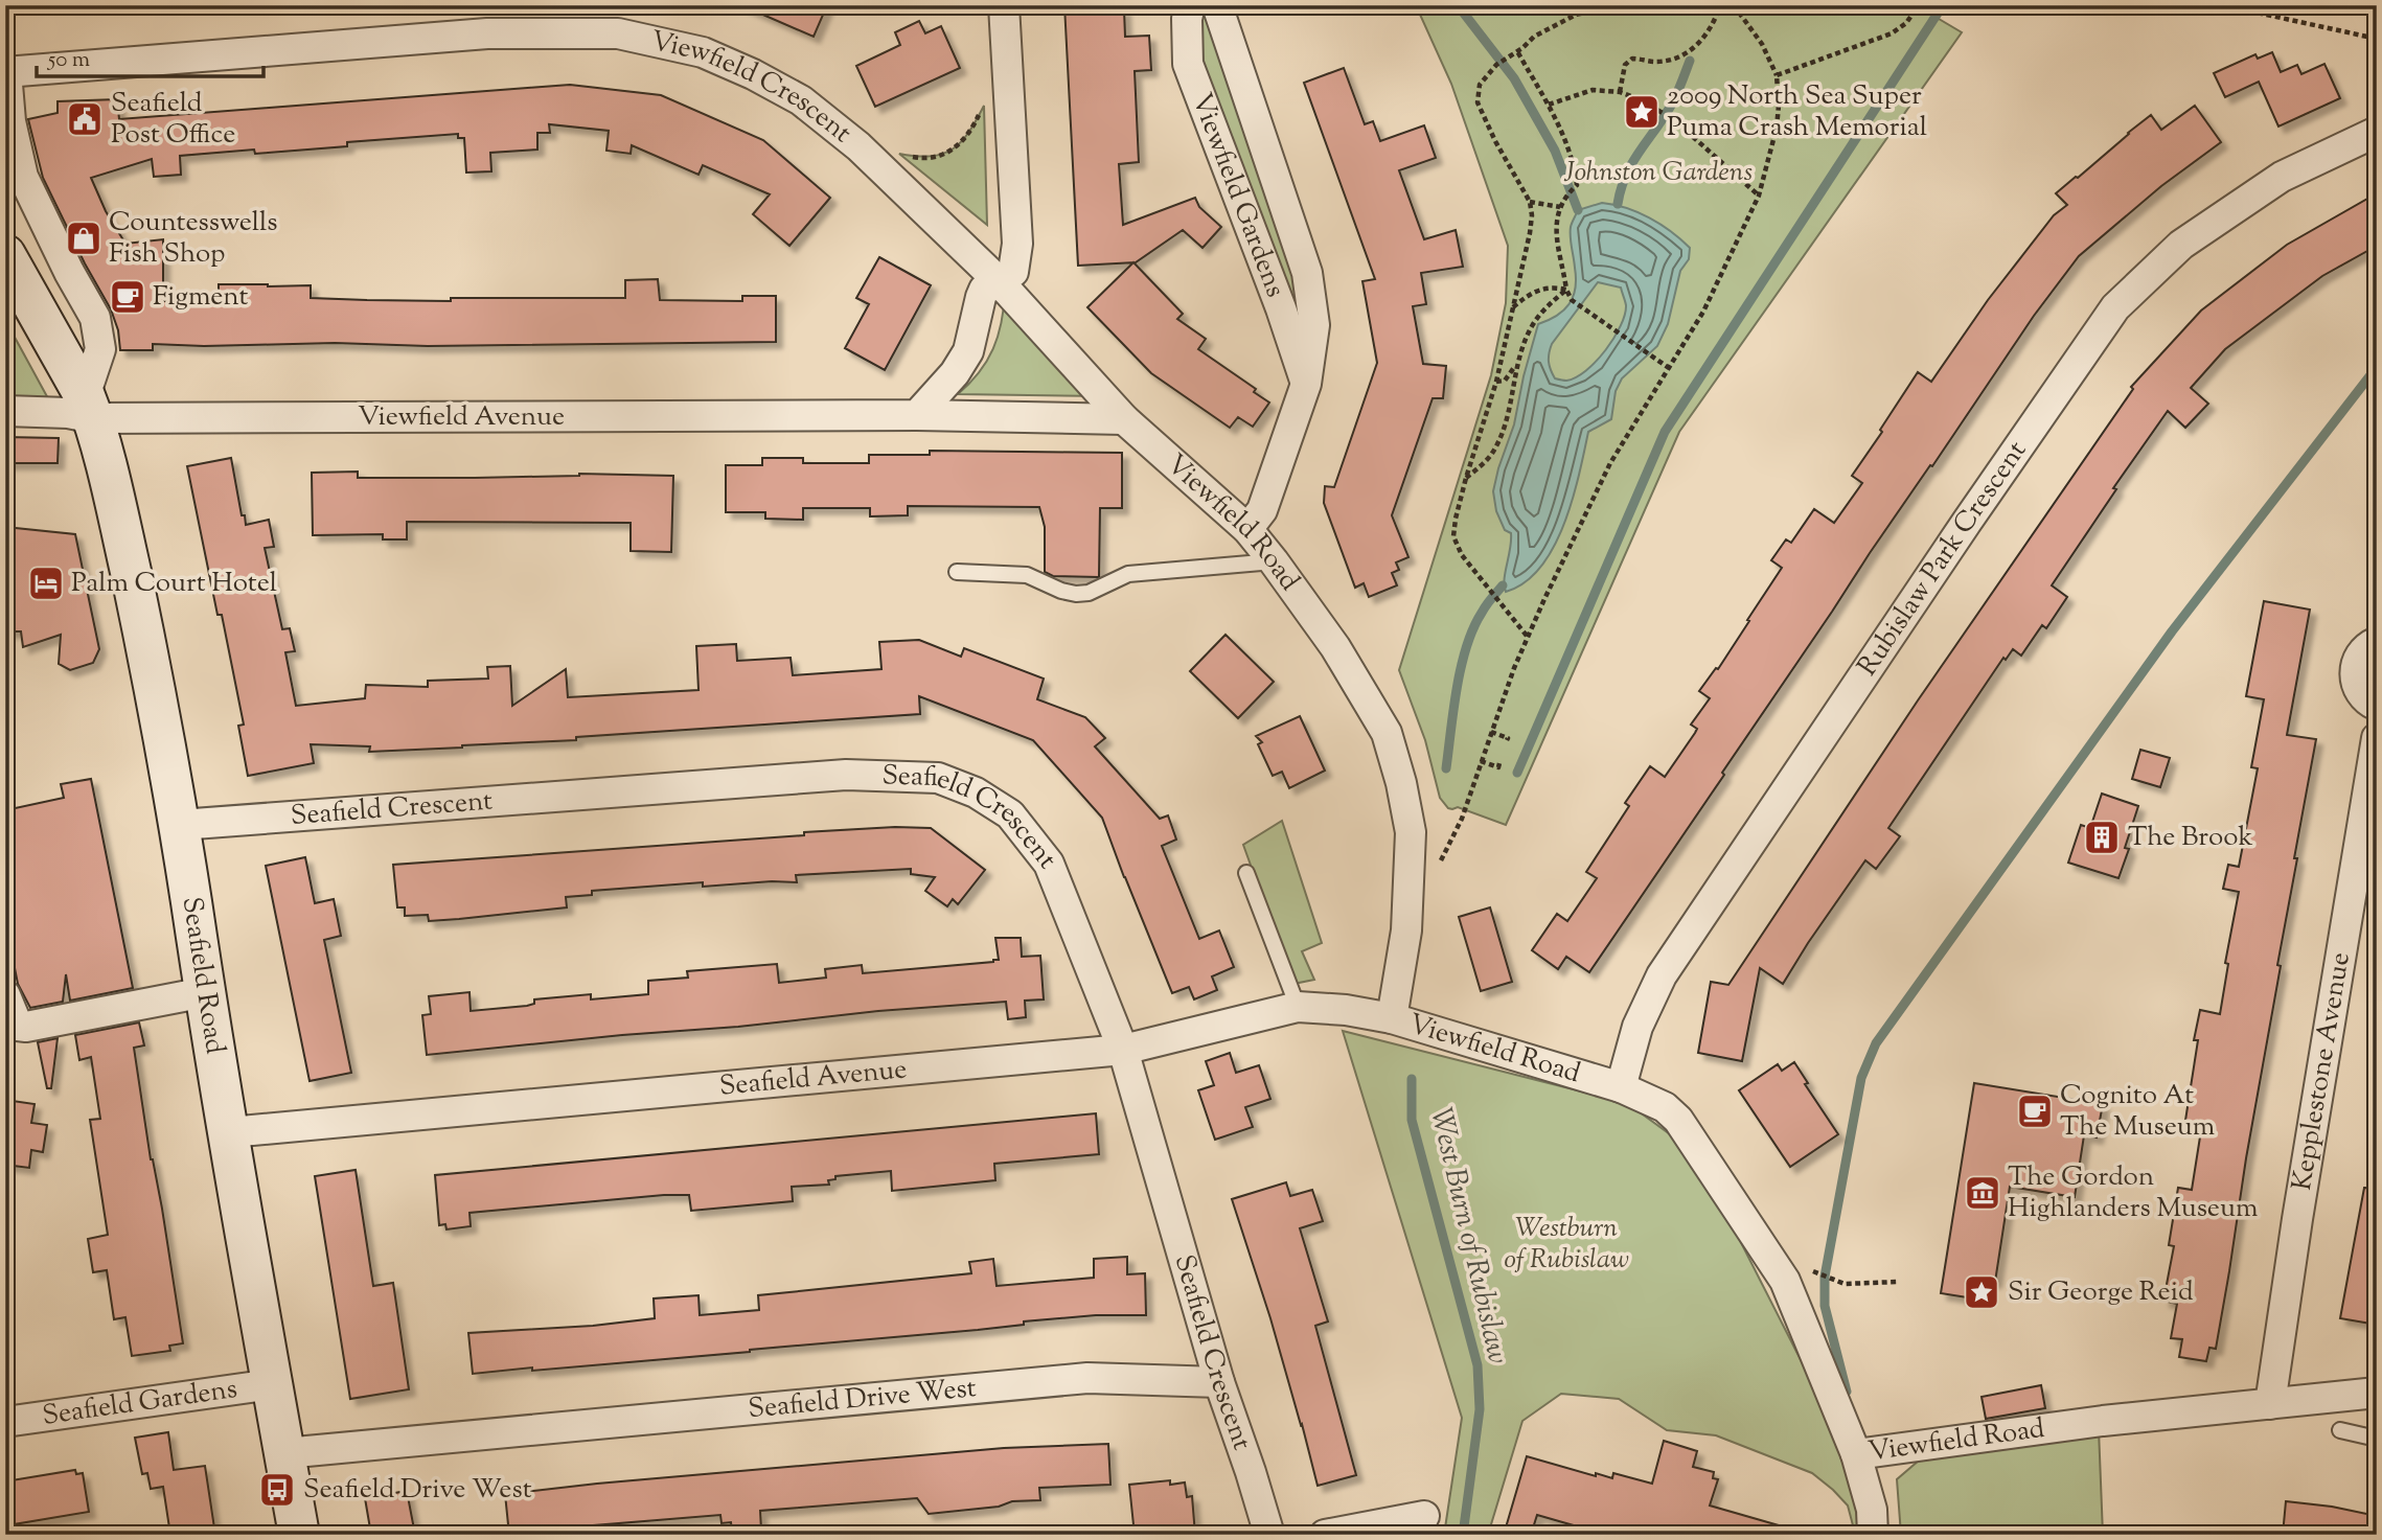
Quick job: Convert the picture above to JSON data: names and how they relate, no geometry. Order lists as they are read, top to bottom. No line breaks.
{"streets":{"street":["Viewfield Crescent","Viewfield Gardens","Viewfield Avenue","Viewfield Road","Rubislaw Park Crescent","Seafield Crescent","Seafield Road","Kepplestone Avenue","Seafield Avenue","Seafield Drive West","Seafield Gardens"]},"crossings":[["Viewfield Crescent","Viewfield Road"],["Viewfield Gardens","Viewfield Road"],["Viewfield Avenue","Viewfield Road"],["Viewfield Avenue","Seafield Road"],["Viewfield Road","Rubislaw Park Crescent"],["Viewfield Road","Kepplestone Avenue"],["Viewfield Road","Seafield Avenue"],["Seafield Crescent","Seafield Road"],["Seafield Crescent","Seafield Avenue"],["Seafield Crescent","Seafield Drive West"],["Seafield Road","Seafield Avenue"],["Seafield Road","Seafield Drive West"],["Seafield Road","Seafield Gardens"]],"water":["West Burn of Rubislaw"],"parks":["Johnston Gardens","Westburn of Rubislaw"],"places":{"place":["2009 North Sea Super Puma Crash Memorial","Sir George Reid"],"public building":["Seafield Post Office"],"shop":["Countesswells Fish Shop"],"cafe":["Figment","Cognito At The Museum"],"hotel":["Palm Court Hotel"],"building":["The Brook"],"museum":["The Gordon Highlanders Museum"],"bus stop":["Seafield Drive West"]},"scale_bar":"50 m"}
